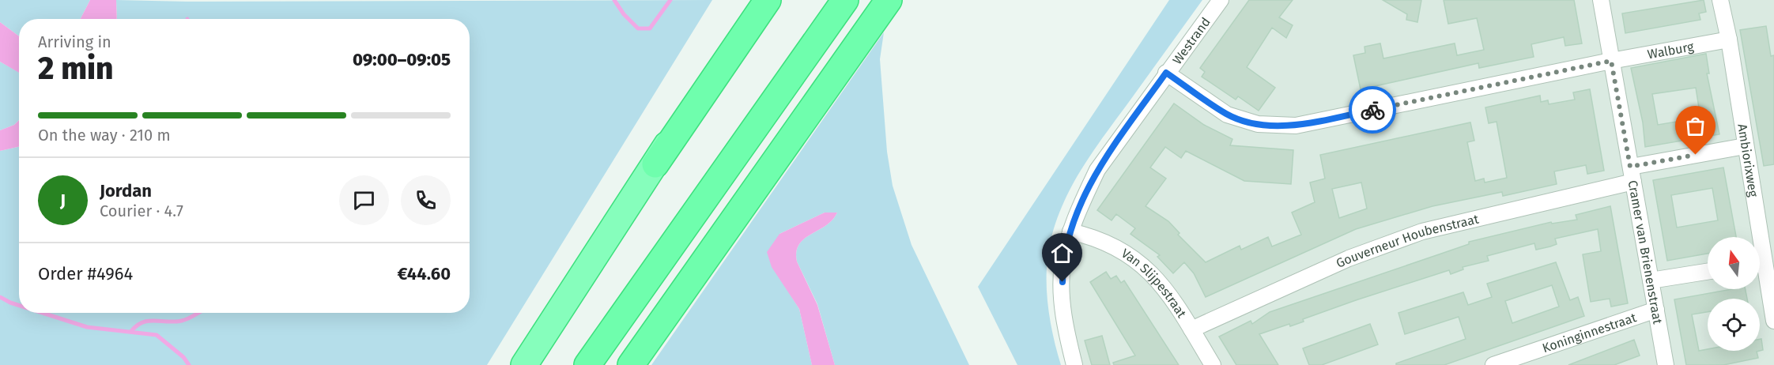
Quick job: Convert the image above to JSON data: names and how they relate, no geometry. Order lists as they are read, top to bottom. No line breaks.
{"streets":{"street":["Westrand","Walburg","Ambiorixweg","Gouverneur Houbenstraat","Cramer van Brienenstraat","Van Slijpestraat","Koninginnestraat"]},"crossings":[["Westrand","Walburg"],["Westrand","Van Slijpestraat"],["Walburg","Ambiorixweg"],["Walburg","Cramer van Brienenstraat"],["Gouverneur Houbenstraat","Cramer van Brienenstraat"],["Gouverneur Houbenstraat","Van Slijpestraat"],["Cramer van Brienenstraat","Koninginnestraat"]],"north":"top","page":{"heading":["2 min","Arriving in","09:00–09:05"],"panel":["Jordan","Courier · 4.7","Order #4964","€44.60"],"bar":"On the way · 210 m","round":"J"}}
